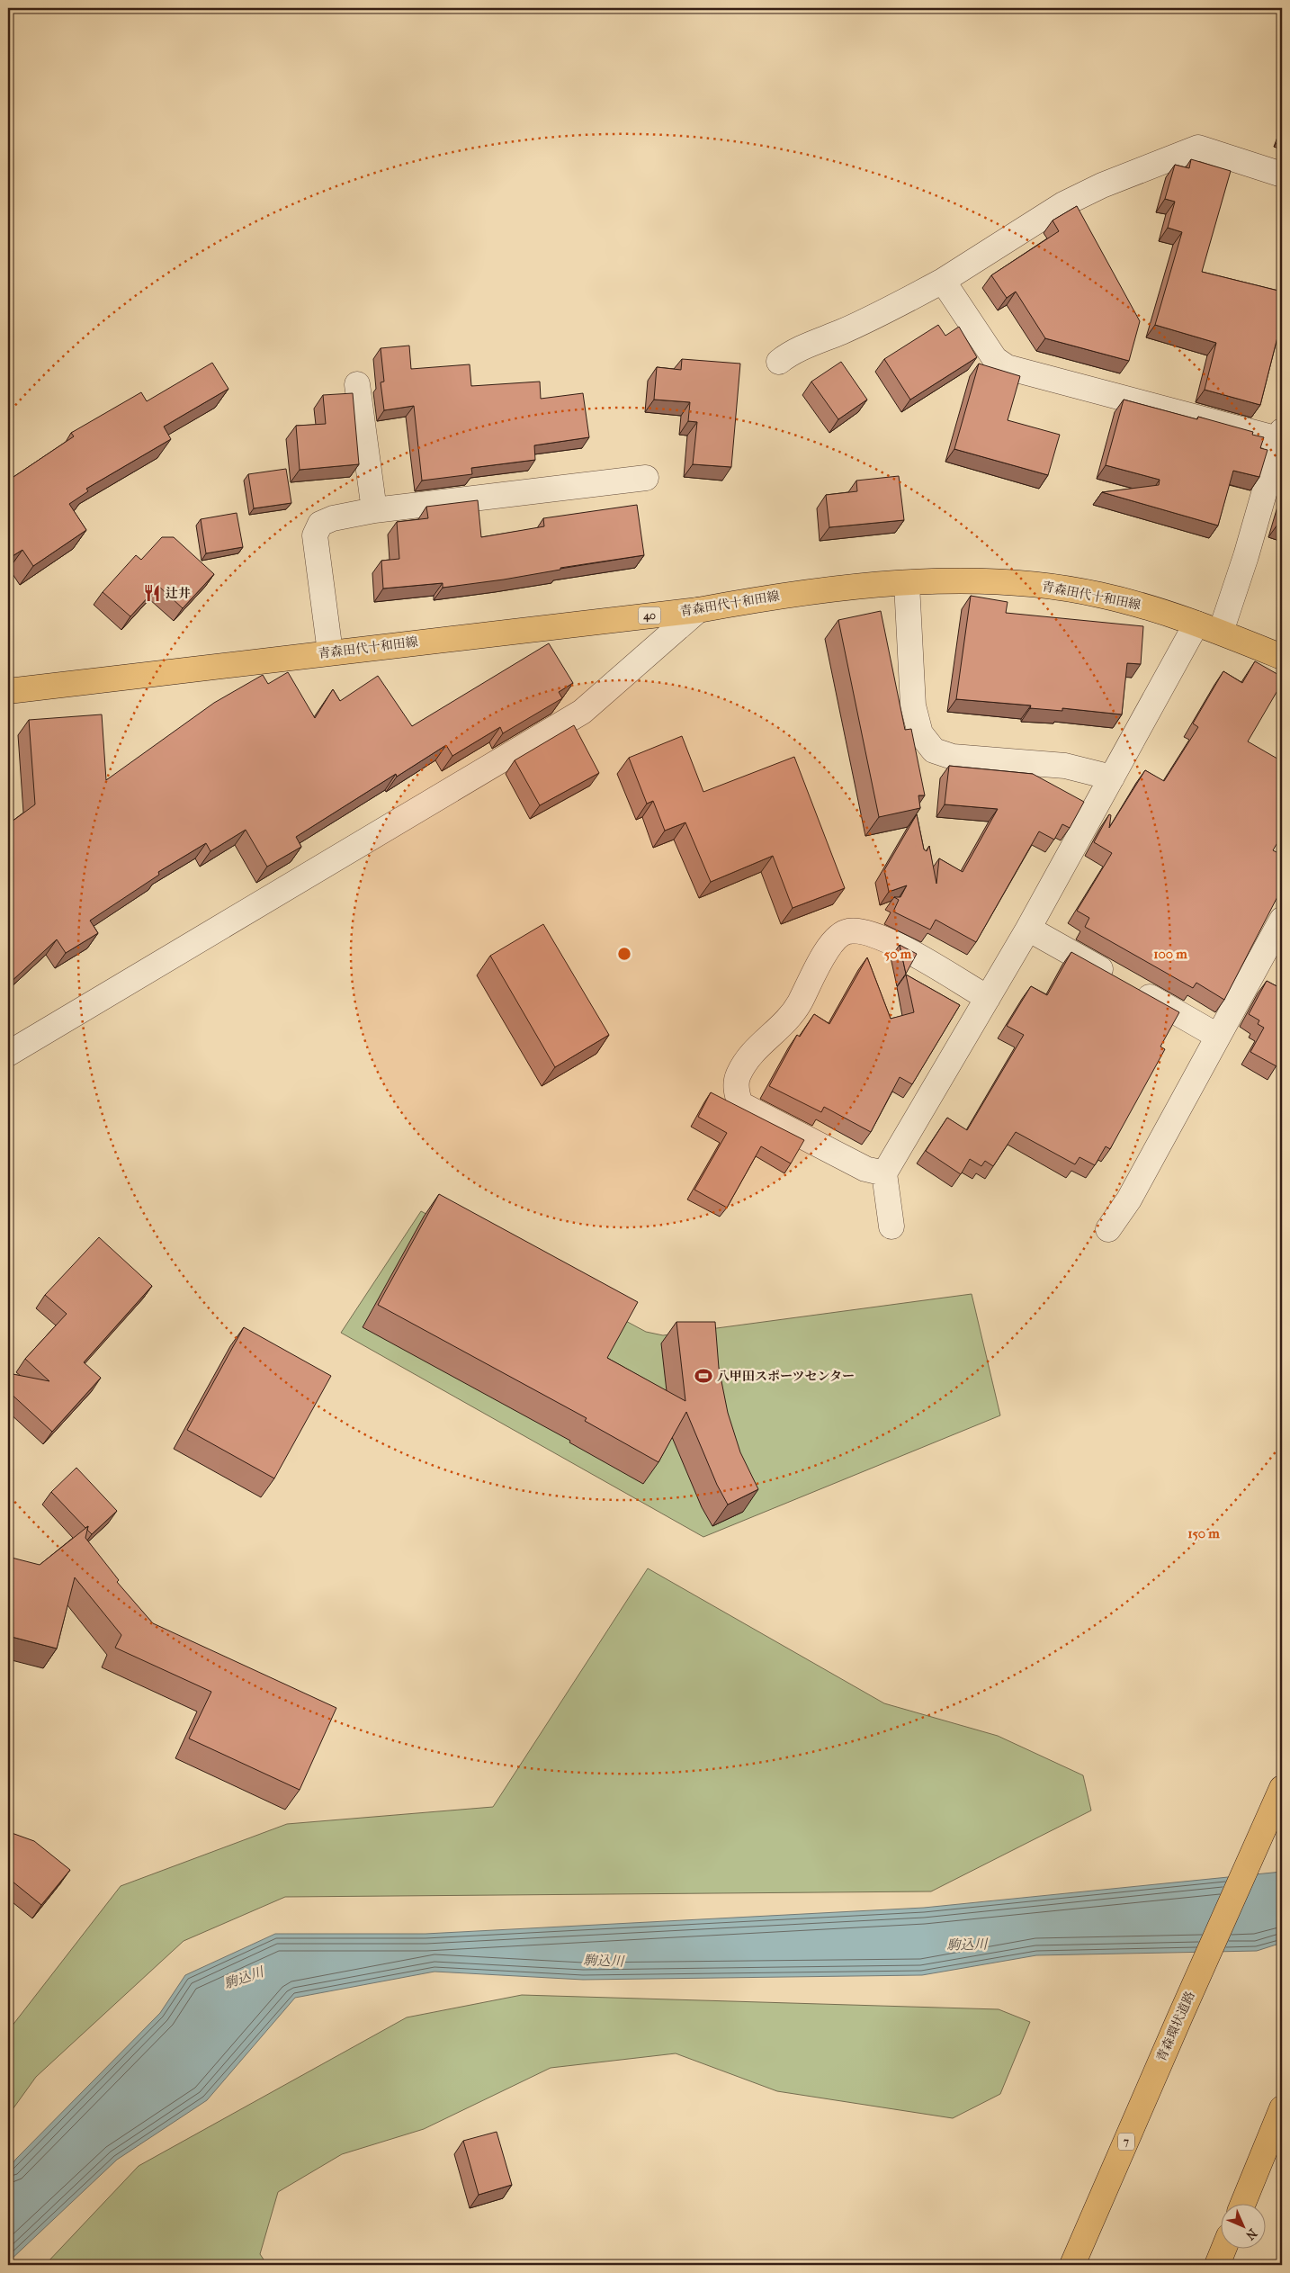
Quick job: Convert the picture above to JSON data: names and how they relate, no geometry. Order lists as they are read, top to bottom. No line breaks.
{"streets":{"main road":["青森田代十和田線","40","青森環状道路","7"]},"water":["駒込川"],"places":{"restaurant":["辻井"],"sports":["八甲田スポーツセンター"]},"north":"bottom right","rings":["50 m","100 m","150 m"]}
